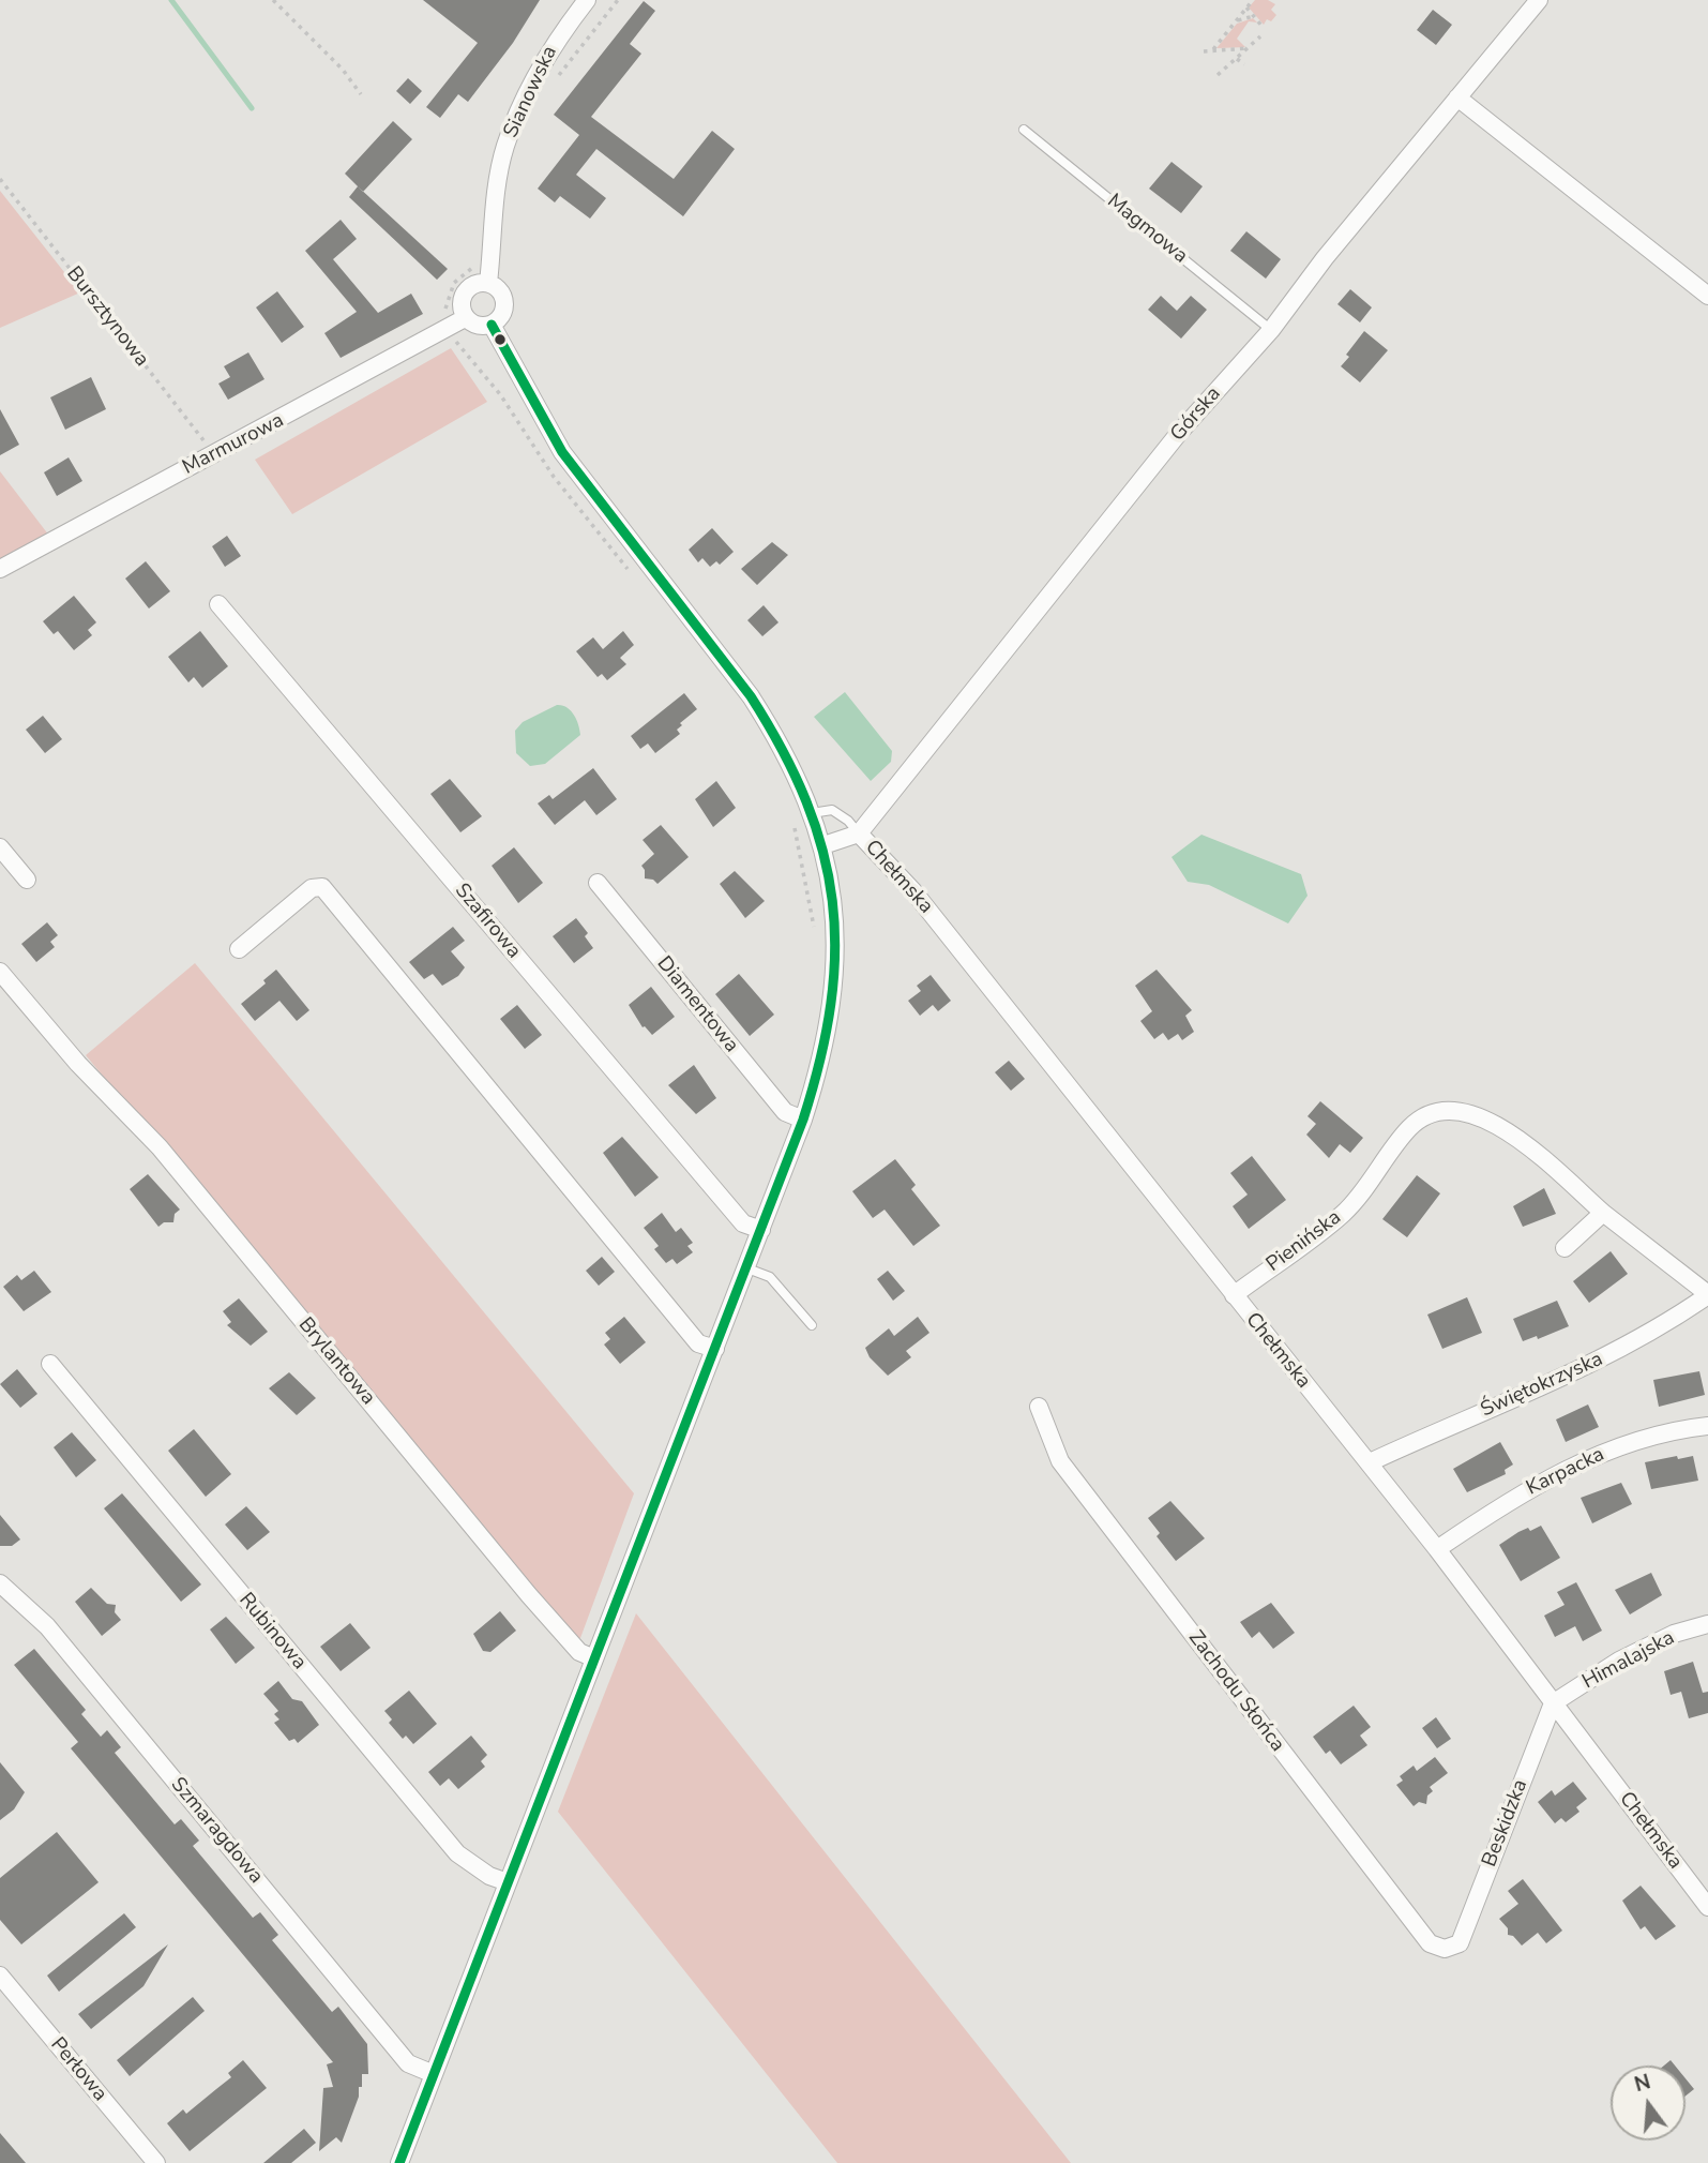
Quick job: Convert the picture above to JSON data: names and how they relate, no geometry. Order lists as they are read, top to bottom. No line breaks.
{"streets":{"street":["Sianowska","Górska","Marmurowa","Chełmska","Szafirowa","Diamentowa","Pienińska","Brylantowa","Świętokrzyska","Karpacka","Rubinowa","Himalajska","Zachodu Słońca","Beskidzka","Szmaragdowa","Perłowa"],"lane":["Magmowa"],"path":["Bursztynowa"]},"crossings":[["Sianowska","Marmurowa"],["Magmowa","Górska"],["Bursztynowa","Marmurowa"],["Górska","Chełmska"],["Chełmska","Pienińska"],["Chełmska","Świętokrzyska"],["Chełmska","Karpacka"],["Chełmska","Himalajska"],["Chełmska","Beskidzka"],["Himalajska","Beskidzka"],["Zachodu Słońca","Beskidzka"]],"north":"top"}
